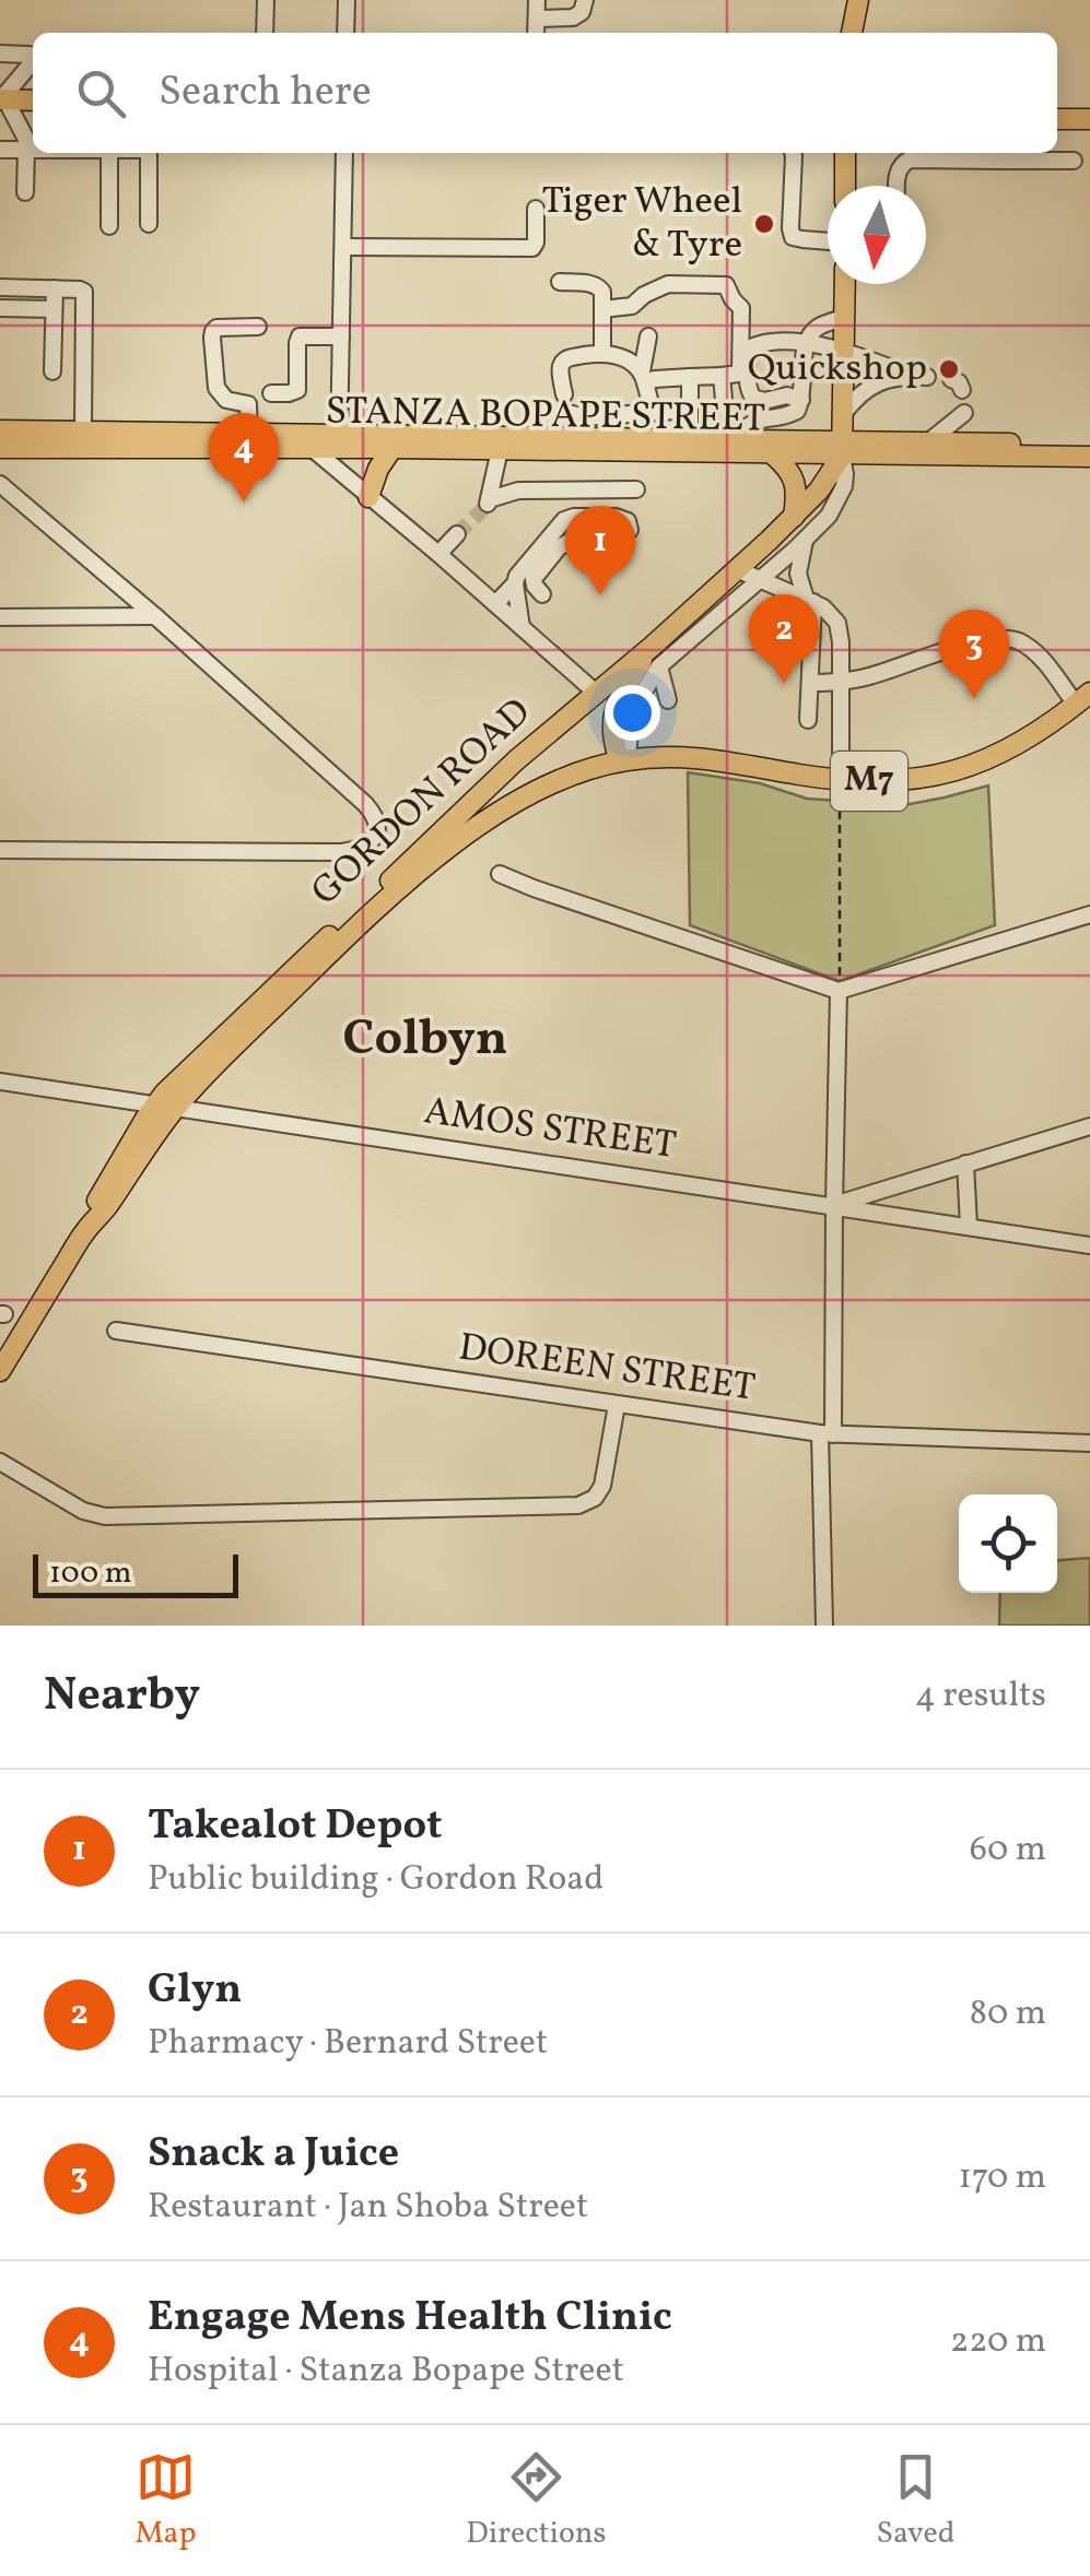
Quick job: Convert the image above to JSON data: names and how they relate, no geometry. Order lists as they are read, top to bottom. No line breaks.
{"streets":{"main road":["STANZA BOPAPE STREET","M7","GORDON ROAD"],"street":["AMOS STREET","DOREEN STREET"]},"crossings":[["STANZA BOPAPE STREET","GORDON ROAD"],["M7","GORDON ROAD"],["GORDON ROAD","AMOS STREET"]],"districts":["Colbyn"],"places":["Tiger Wheel & Tyre","Quickshop"],"scale_bar":"100 m","north":"bottom","page":{"search":"Search here","pins":["4","1","2","3"],"scale":"100 m","heading":["Nearby","4 results"],"list":[{"mark":"1","name":"Takealot Depot","note":"Public building · Gordon Road","value":"60 m"},{"mark":"2","name":"Glyn","note":"Pharmacy · Bernard Street","value":"80 m"},{"mark":"3","name":"Snack a Juice","note":"Restaurant · Jan Shoba Street","value":"170 m"},{"mark":"4","name":"Engage Mens Health Clinic","note":"Hospital · Stanza Bopape Street","value":"220 m"}],"nav":["Map","Directions","Saved"]}}
